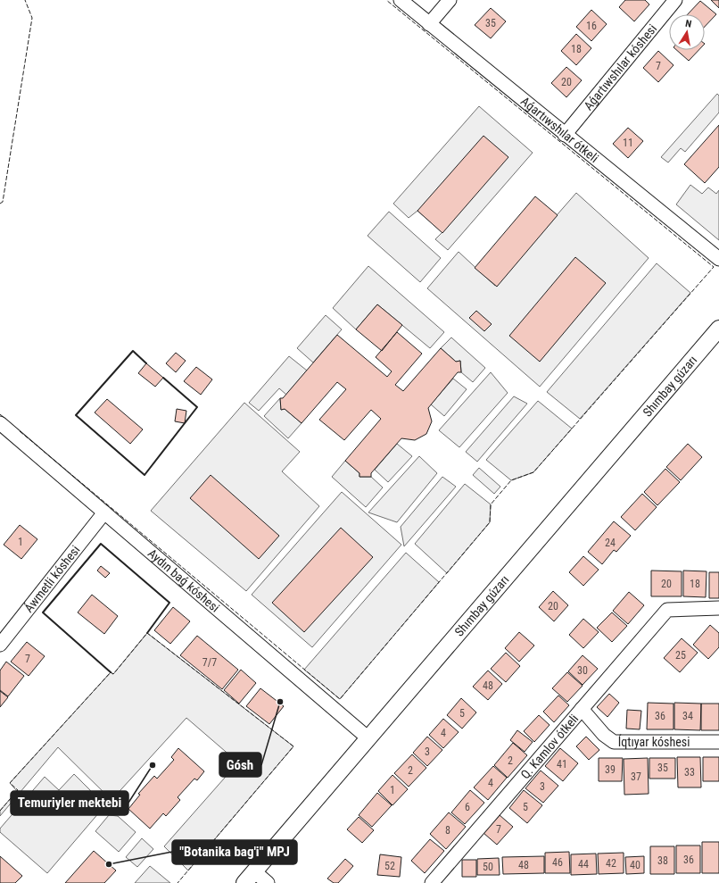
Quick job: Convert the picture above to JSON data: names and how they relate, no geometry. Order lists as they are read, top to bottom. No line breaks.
{"streets":{"main road":["Shımbay gúzarı"],"street":["Aǵartıwshılar kóshesi","Aǵartıwshılar ótkeli","Áwmetli kóshesi","Aydın baǵ kóshesi","Íqtıyar kóshesi","Q. Kamlov ótkeli"]},"crossings":[["Aǵartıwshılar kóshesi","Aǵartıwshılar ótkeli"],["Shımbay gúzarı","Aydın baǵ kóshesi"],["Áwmetli kóshesi","Aydın baǵ kóshesi"],["Íqtıyar kóshesi","Q. Kamlov ótkeli"]],"places":["Gósh","Temuriyler mektebi","\"Botanika bag'i\" MPJ"],"house_numbers":["35","16","18","7","20","11","1","24","20","18","20","25","7","7/7","30","48","5","36","34","4","3","2","41","35","39","2","33","37","4","3","1","6","5","7","8","36","38","46","42","44","48","40","52","50"],"north":"top"}
